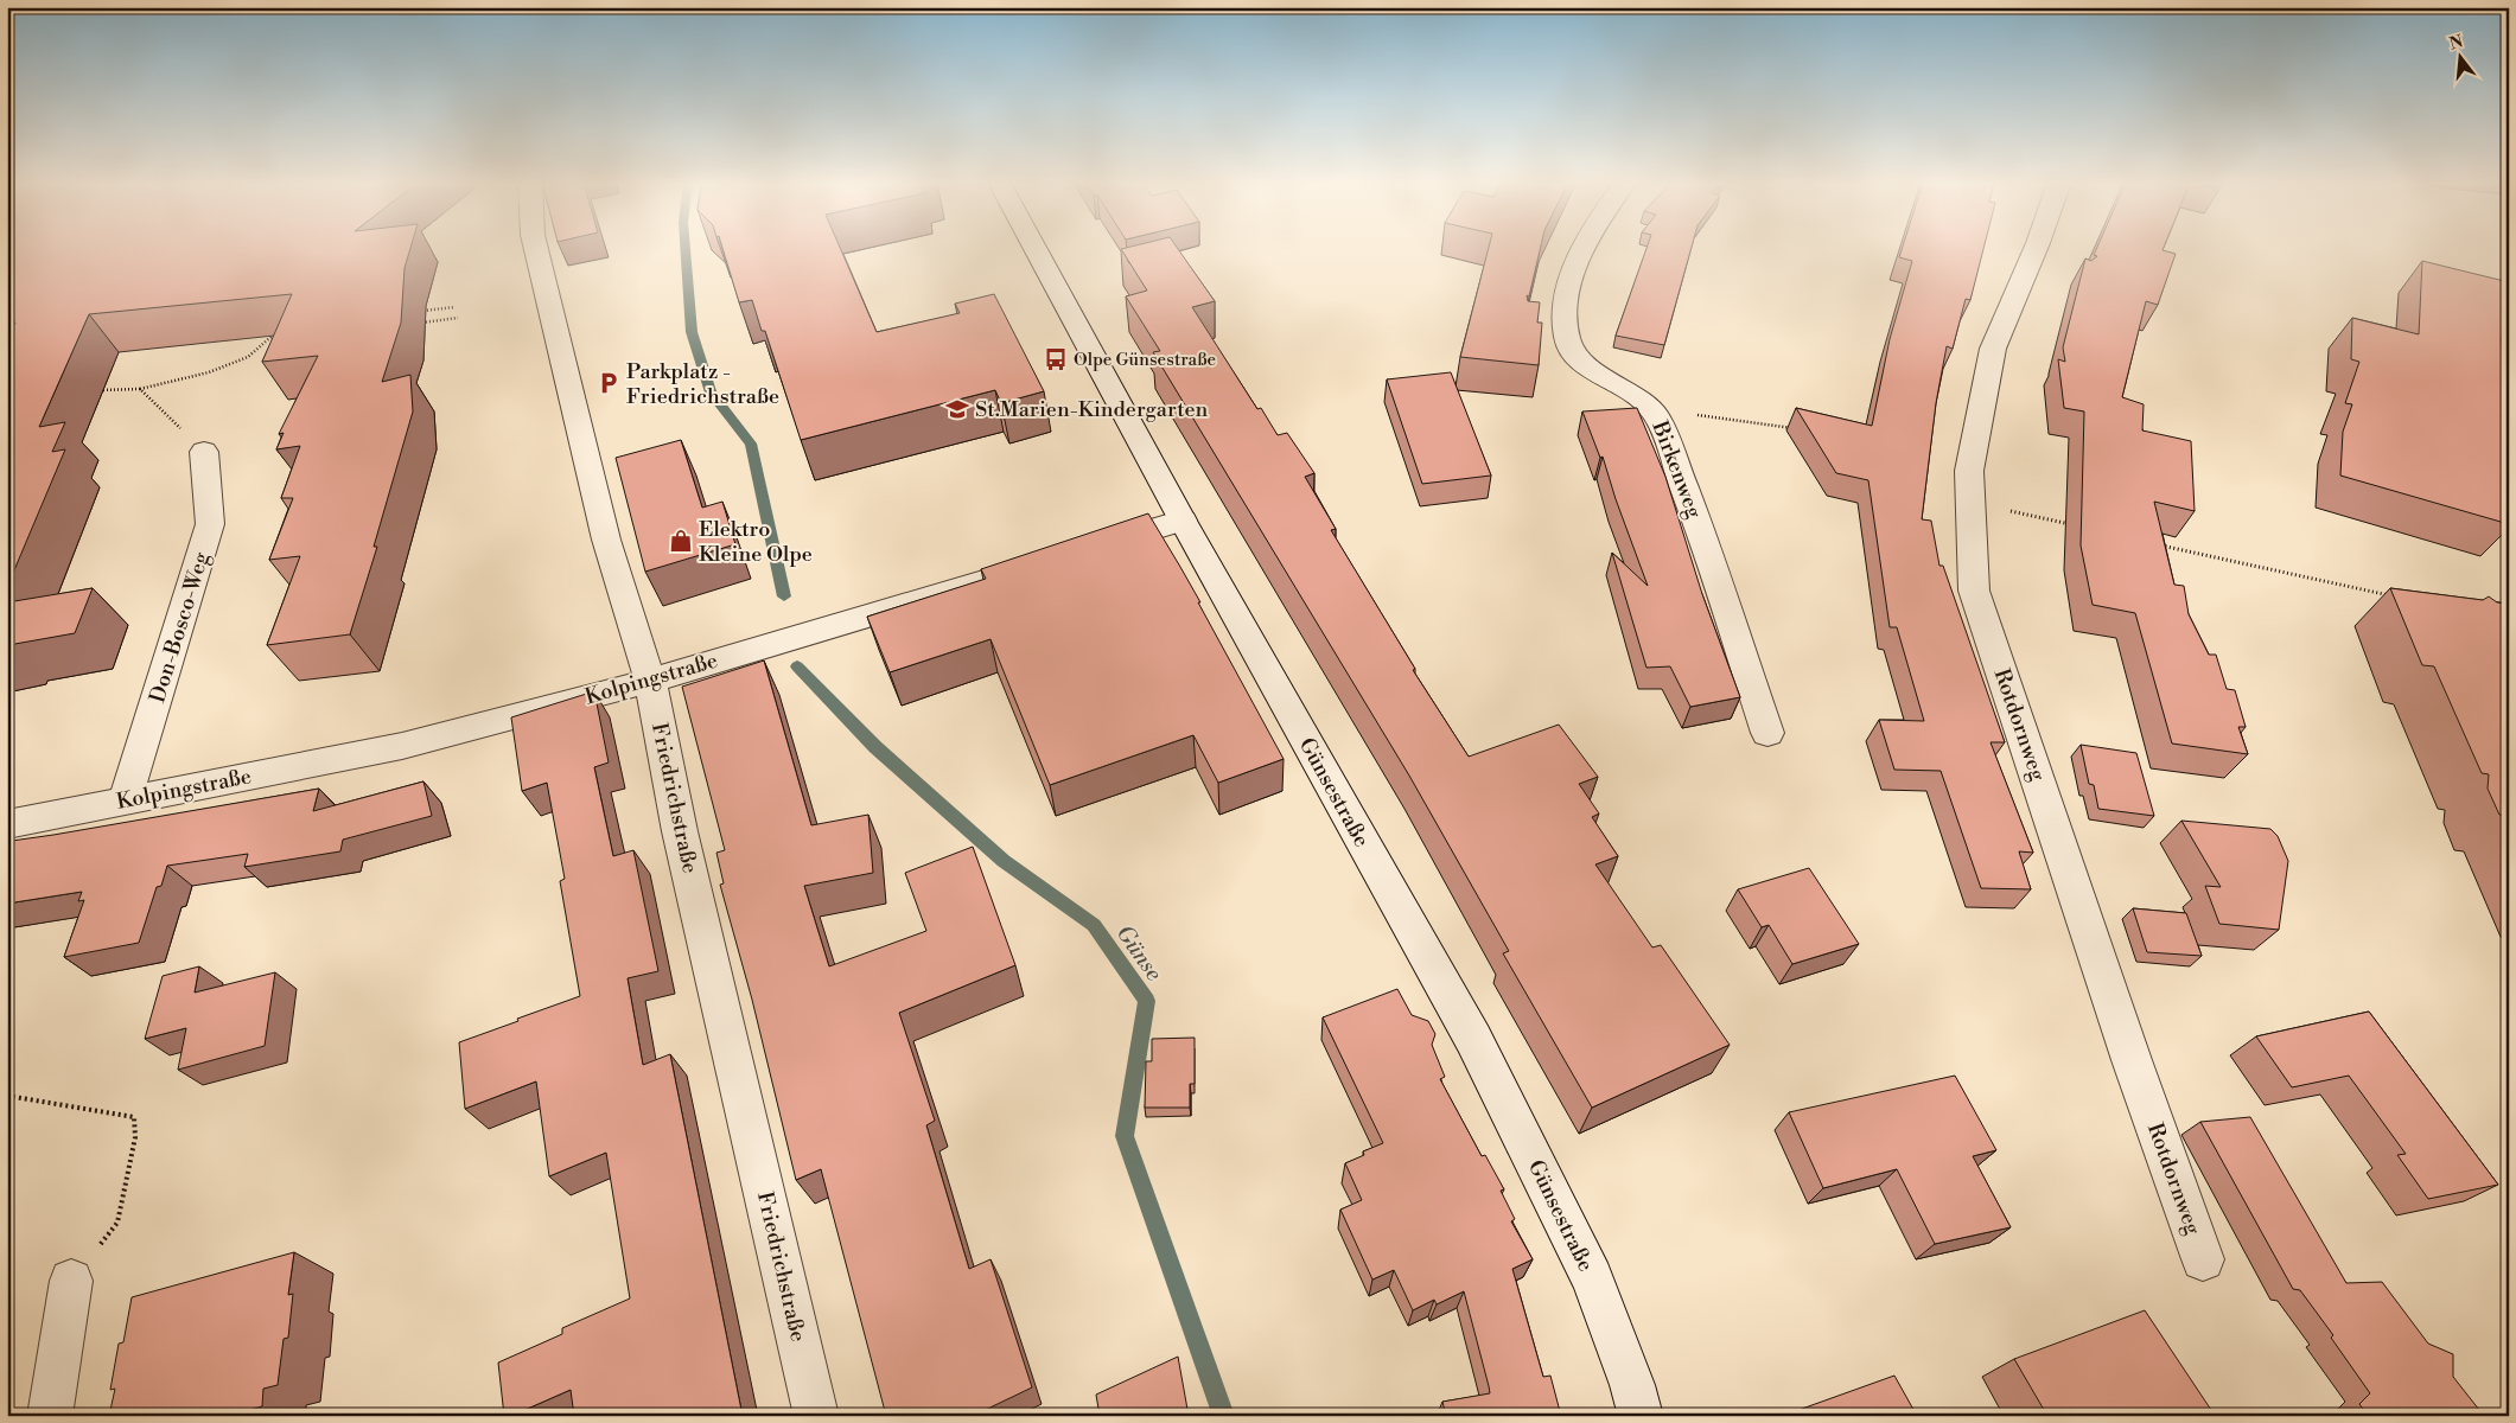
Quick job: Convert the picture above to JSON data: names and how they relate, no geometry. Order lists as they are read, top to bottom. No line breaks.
{"streets":{"street":["Birkenweg","Don-Bosco-Weg","Kolpingstraße","Rotdornweg","Günsestraße","Friedrichstraße"]},"crossings":[["Don-Bosco-Weg","Kolpingstraße"],["Kolpingstraße","Friedrichstraße"]],"water":["Günse"],"places":{"bus stop":["Olpe Günsestraße"],"parking":["Parkplatz - Friedrichstraße"],"school or university":["St.Marien-Kindergarten"],"shop":["Elektro Kleine Olpe"]},"north":"top"}
